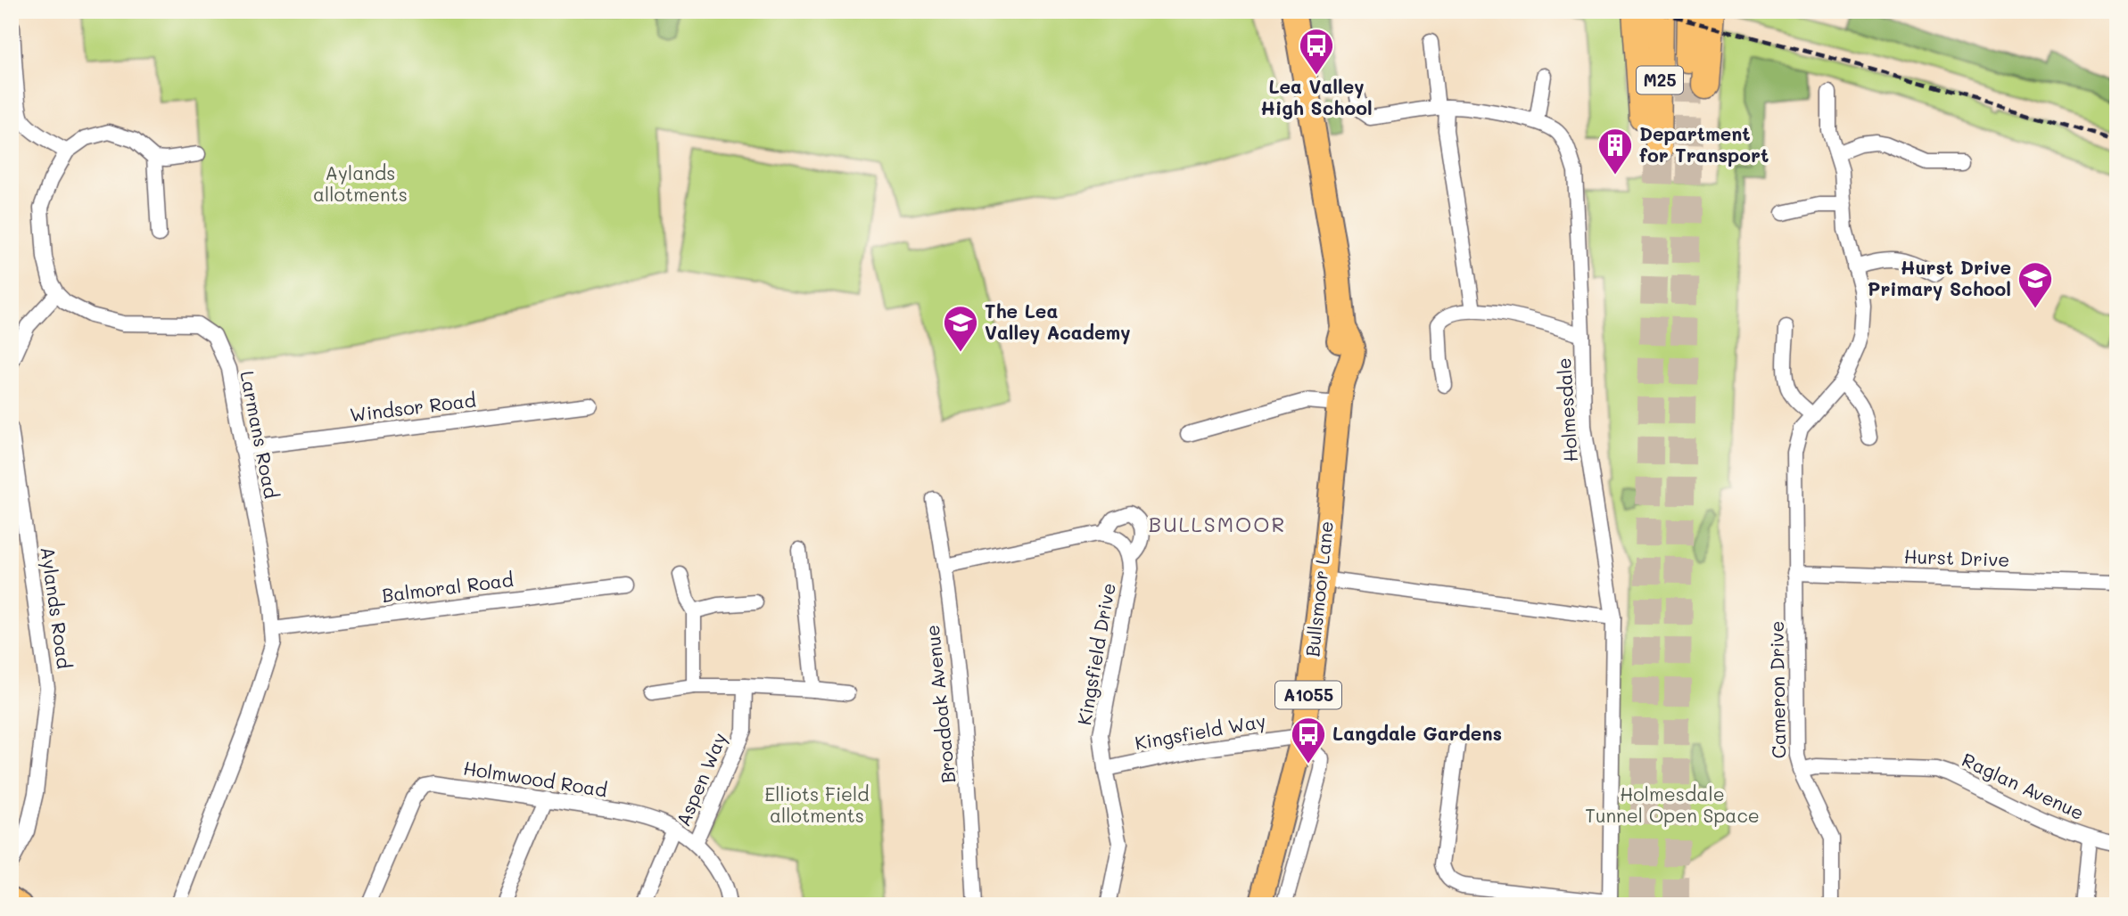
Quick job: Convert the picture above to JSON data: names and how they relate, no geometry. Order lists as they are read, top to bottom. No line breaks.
{"streets":{"highway":["M25"],"main road":["Bullsmoor Lane","A1055"],"street":["Windsor Road","Holmesdale","Larmans Road","Hurst Drive","Balmoral Road","Aylands Road","Kingsfield Drive","Cameron Drive","Broadoak Avenue","Kingsfield Way","Holmwood Road","Aspen Way","Raglan Avenue"]},"crossings":[["Windsor Road","Larmans Road"],["Larmans Road","Balmoral Road"],["Hurst Drive","Cameron Drive"],["Bullsmoor Lane","Kingsfield Way"],["Kingsfield Drive","Kingsfield Way"],["Cameron Drive","Raglan Avenue"],["Holmwood Road","Aspen Way"]],"districts":["BULLSMOOR"],"parks":["Aylands allotments","Elliots Field allotments","Holmesdale Tunnel Open Space"],"places":{"bus stop":["Lea Valley High School","Langdale Gardens"],"building":["Department for Transport"],"school or university":["Hurst Drive Primary School","The Lea Valley Academy"]}}
